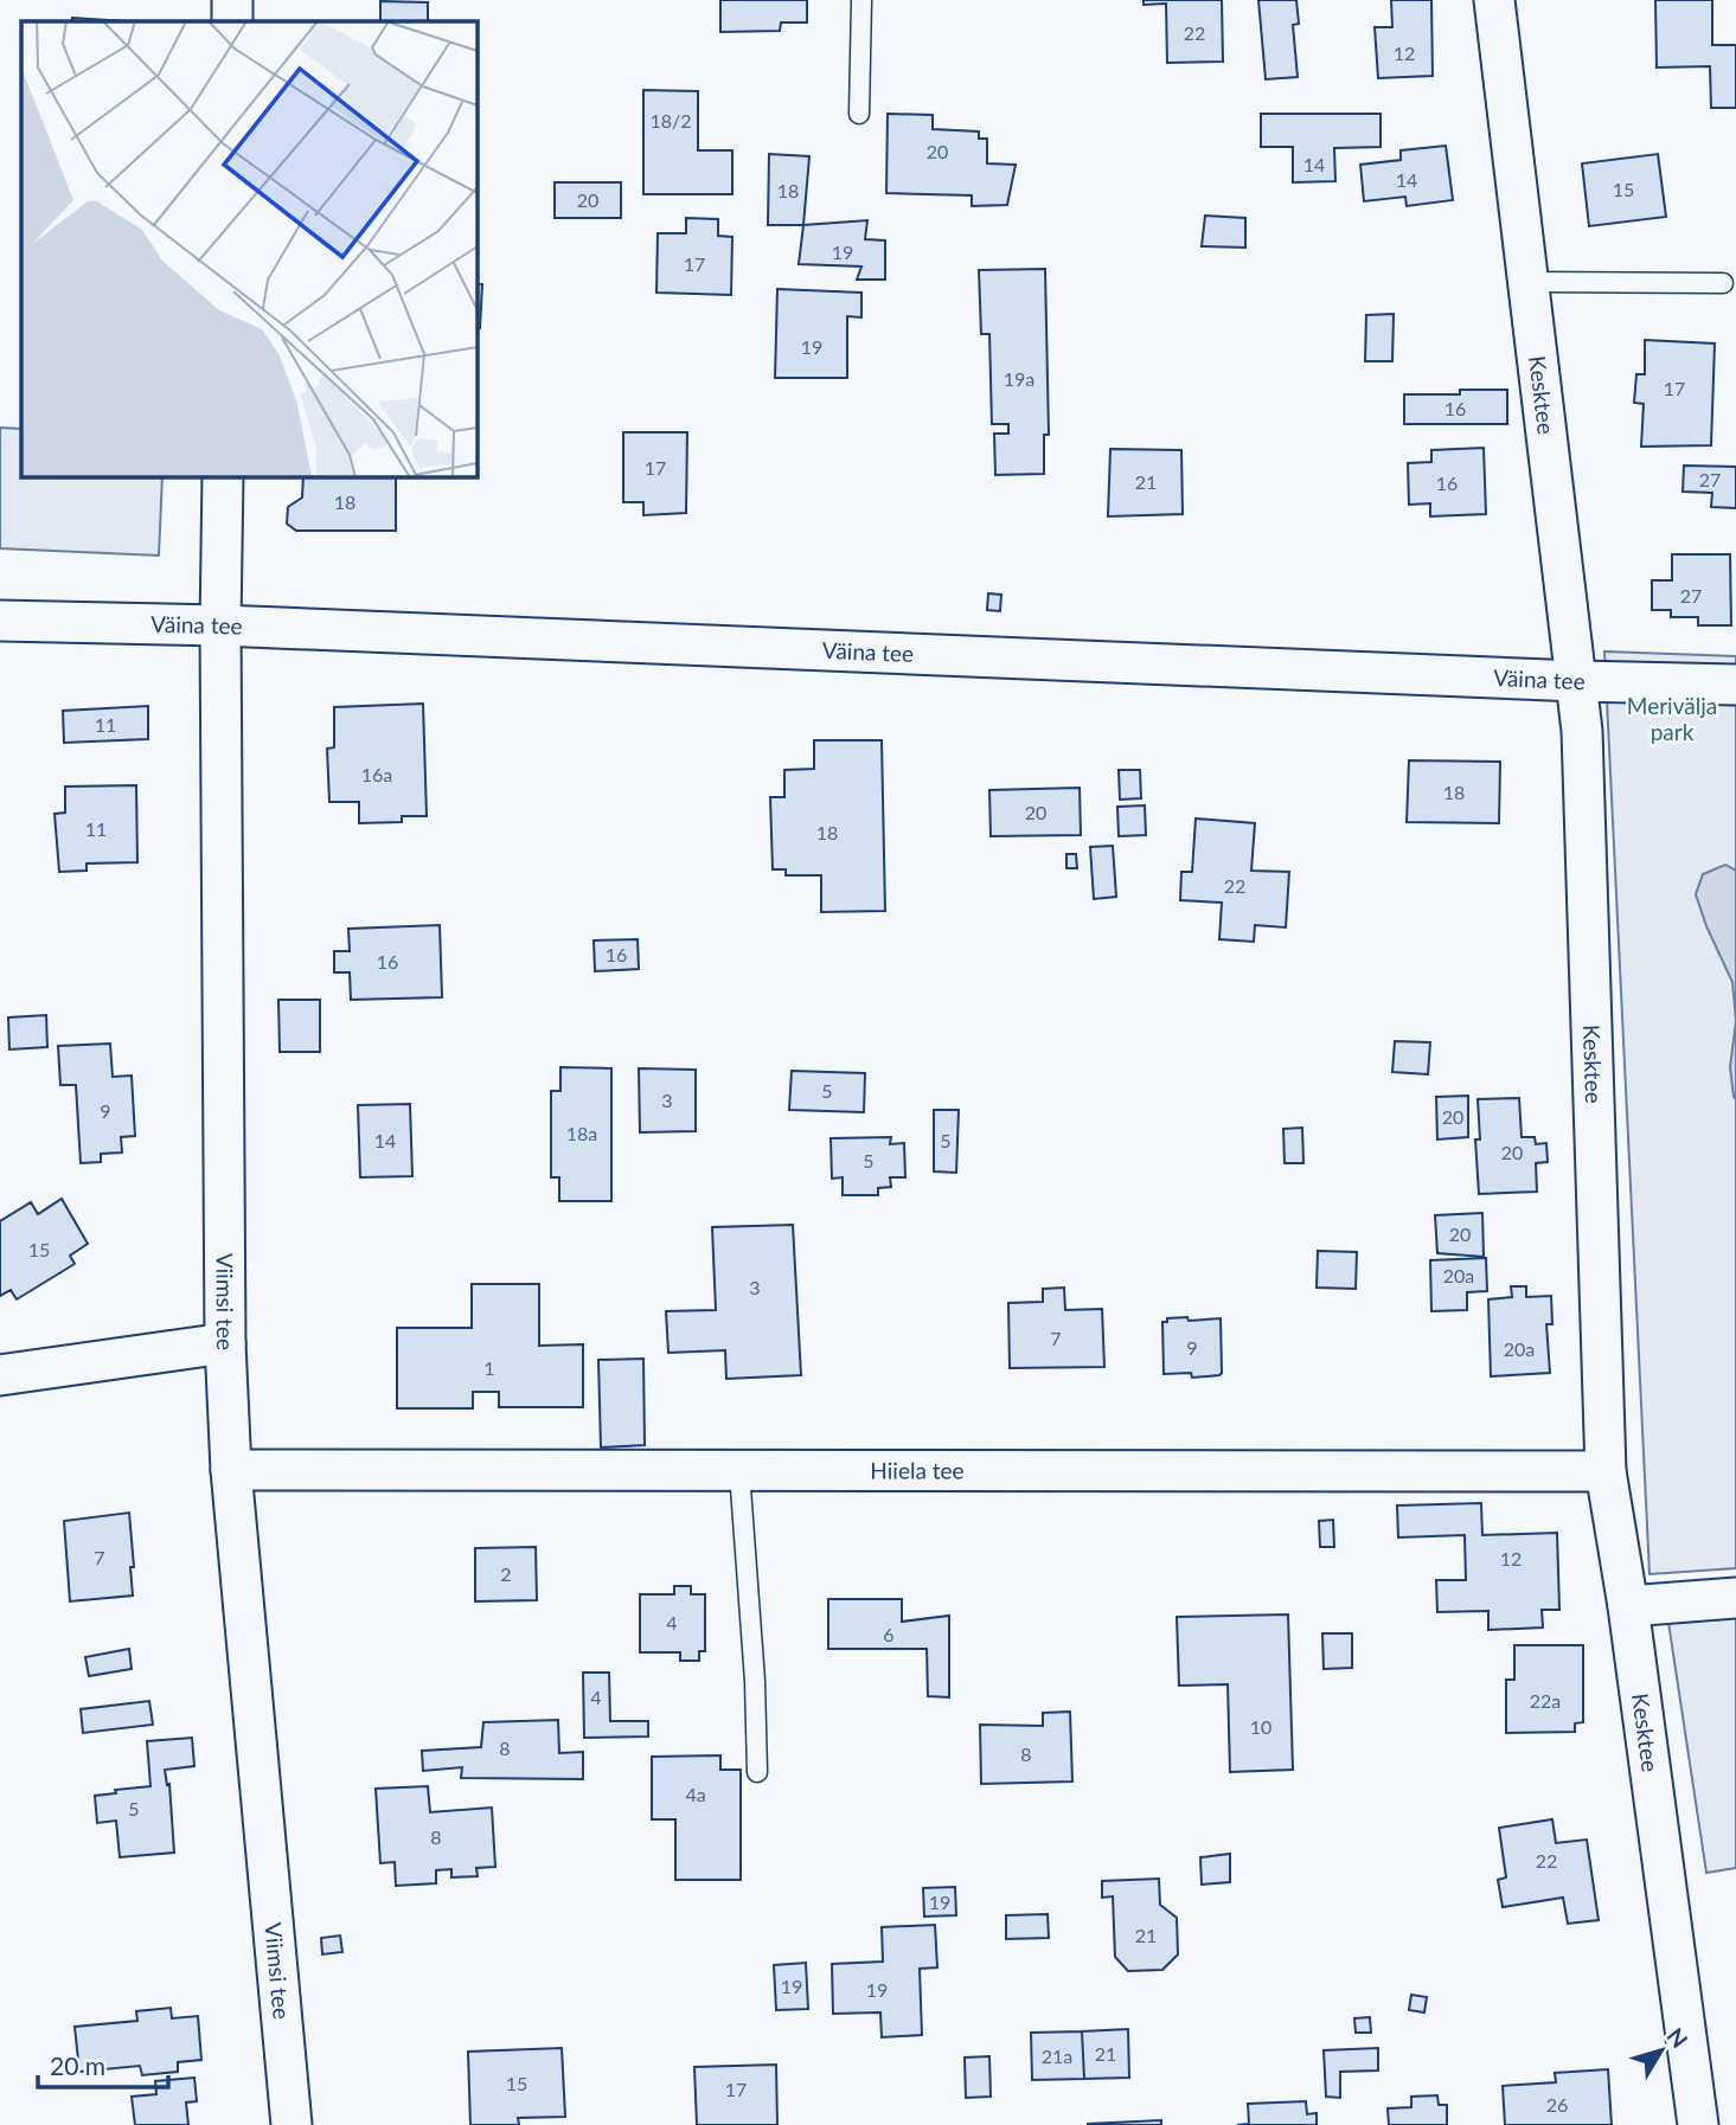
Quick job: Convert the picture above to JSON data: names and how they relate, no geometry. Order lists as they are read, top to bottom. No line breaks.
{"streets":{"street":["Kesktee","Väina tee","Viimsi tee","Hiiela tee"]},"crossings":[["Kesktee","Väina tee"],["Kesktee","Hiiela tee"],["Väina tee","Viimsi tee"],["Viimsi tee","Hiiela tee"]],"parks":["Merivälja park"],"house_numbers":["22","12","18/2","20","14","14","15","18","20","19","17","19","19a","17","16","17","27","21","16","18","27","11","16a","18","20","11","18","22","16","16","5","3","9","20","18a","14","5","20","5","20","15","20a","3","7","9","20a","1","7","12","2","4","6","4","22a","10","8","8","4a","5","8","22","19","21","19","19","21","21a","15","17","26"],"scale_bar":"20 m","north":"top right"}
